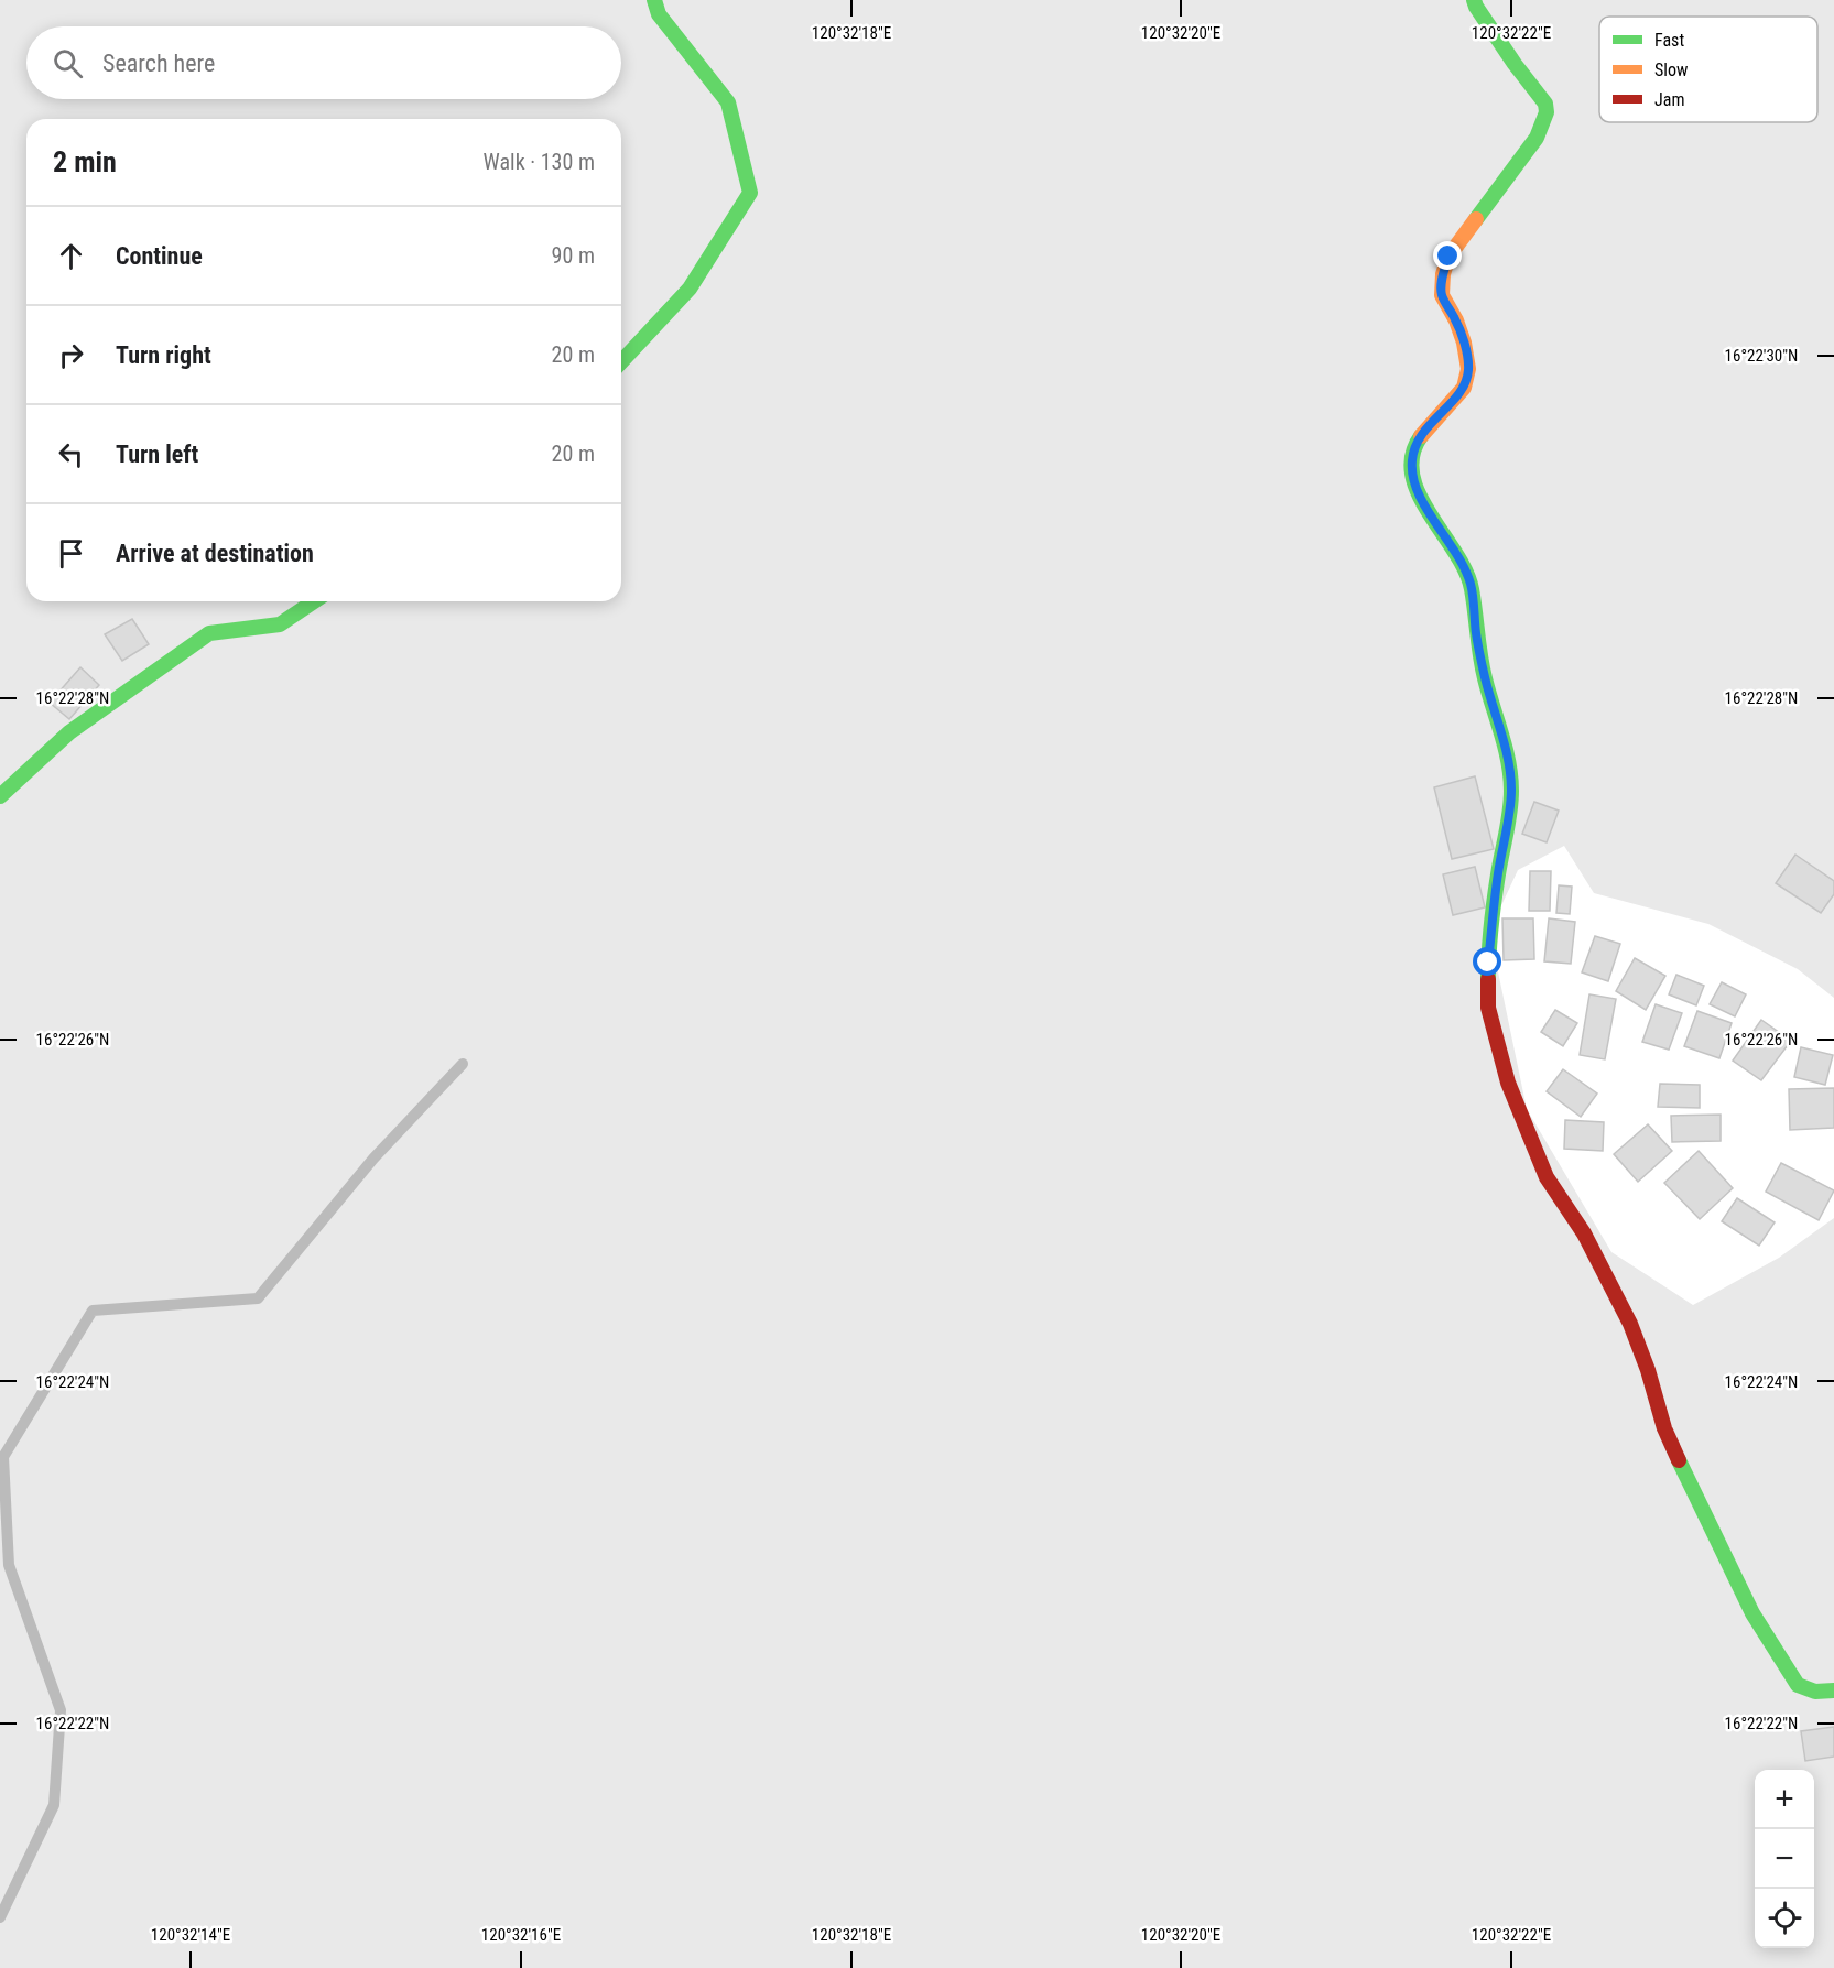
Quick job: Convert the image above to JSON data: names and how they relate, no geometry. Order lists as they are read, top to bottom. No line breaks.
{"legend":["Fast","Slow","Jam"],"page":{"search":"Search here","heading":["2 min","Walk · 130 m"],"list":[["Continue","90 m"],["Turn right","20 m"],["Turn left","20 m"],"Arrive at destination"],"map_buttons":["+","−"]},"coordinates":["120°32'18\"E","120°32'20\"E","120°32'22\"E","16°22'30\"N","16°22'28\"N","16°22'26\"N","16°22'24\"N","16°22'22\"N","120°32'14\"E","120°32'16\"E"]}
